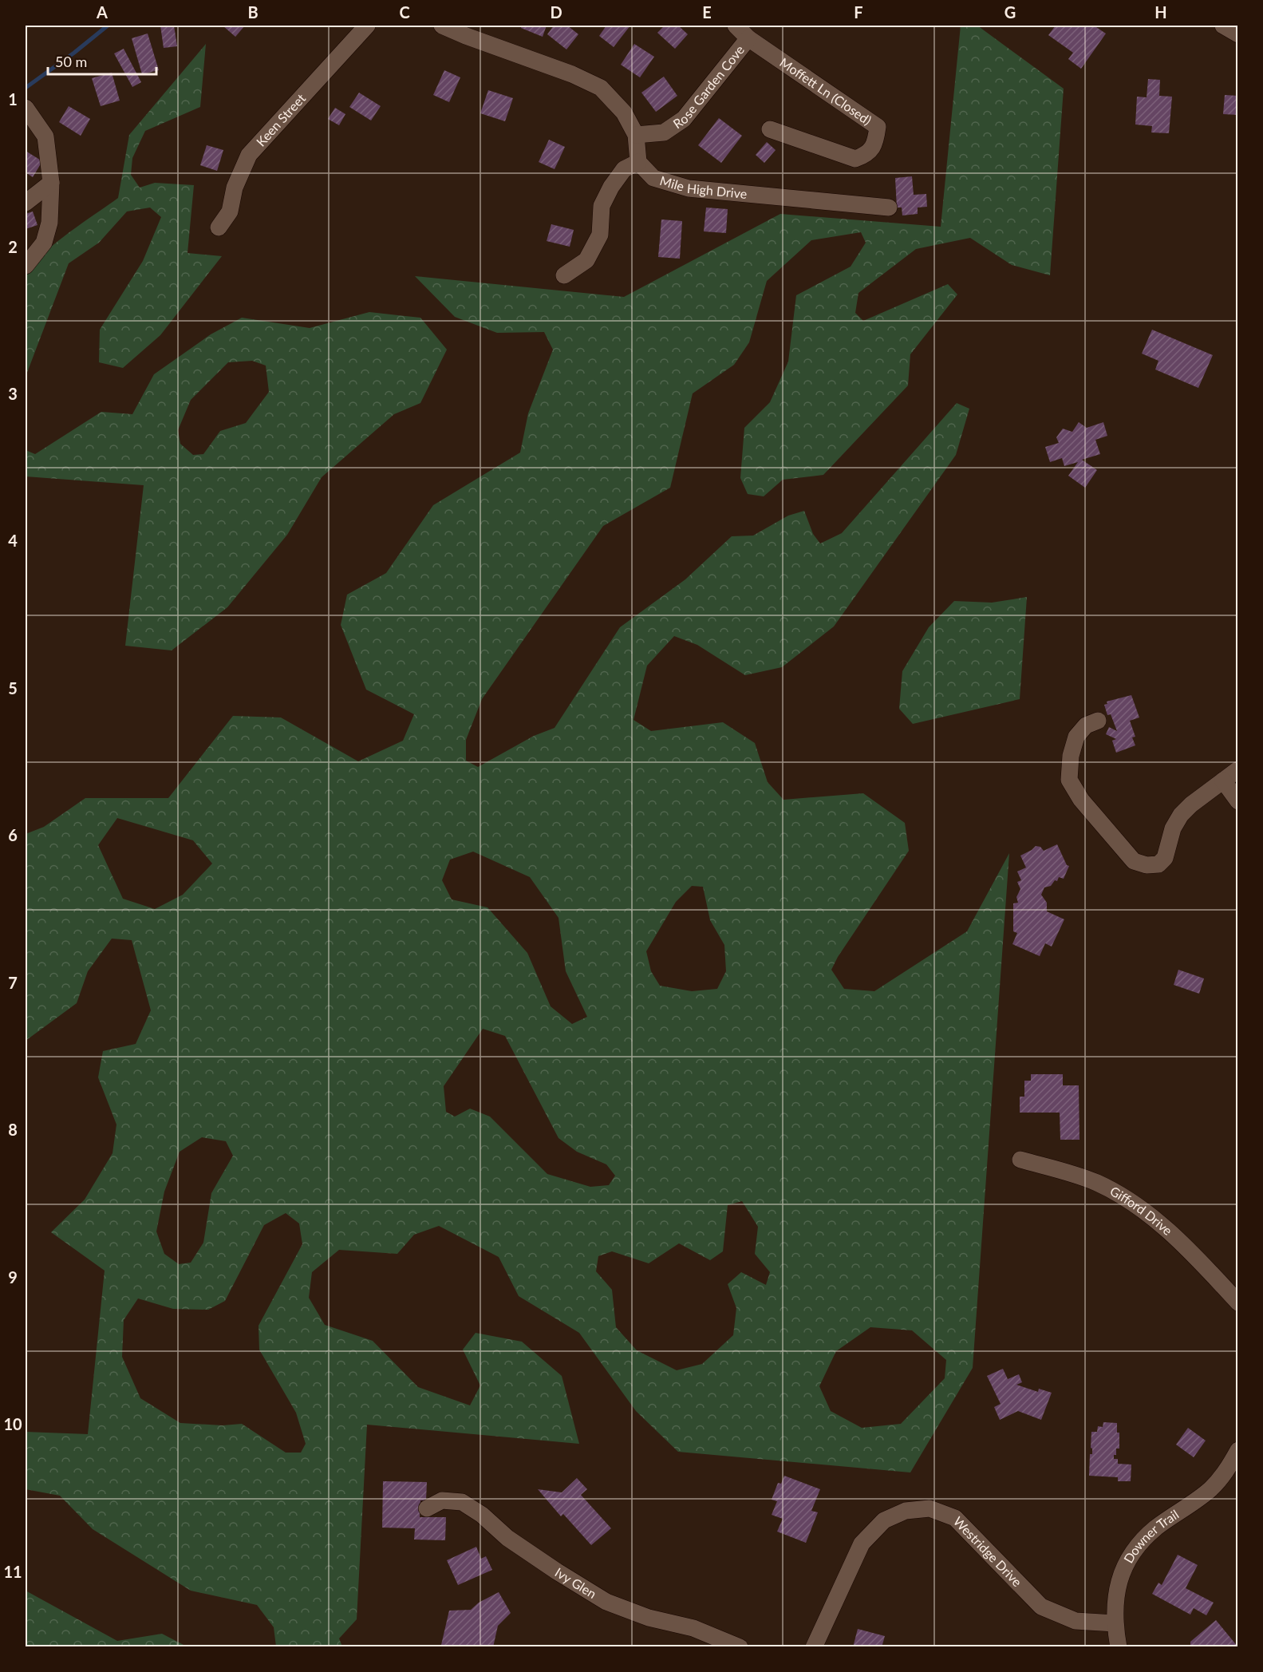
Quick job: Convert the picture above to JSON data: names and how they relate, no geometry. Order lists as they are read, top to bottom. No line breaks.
{"streets":{"street":["Rose Garden Cove","Moffett Ln (Closed)","Keen Street","Mile High Drive","Gifford Drive","Downer Trail","Westridge Drive","Ivy Glen"]},"crossings":[["Rose Garden Cove","Moffett Ln (Closed)"],["Downer Trail","Westridge Drive"]],"scale_bar":"50 m","grid":{"columns":["A","B","C","D","E","F","G","H"],"rows":["1","2","3","4","5","6","7","8","9","10","11"]}}
